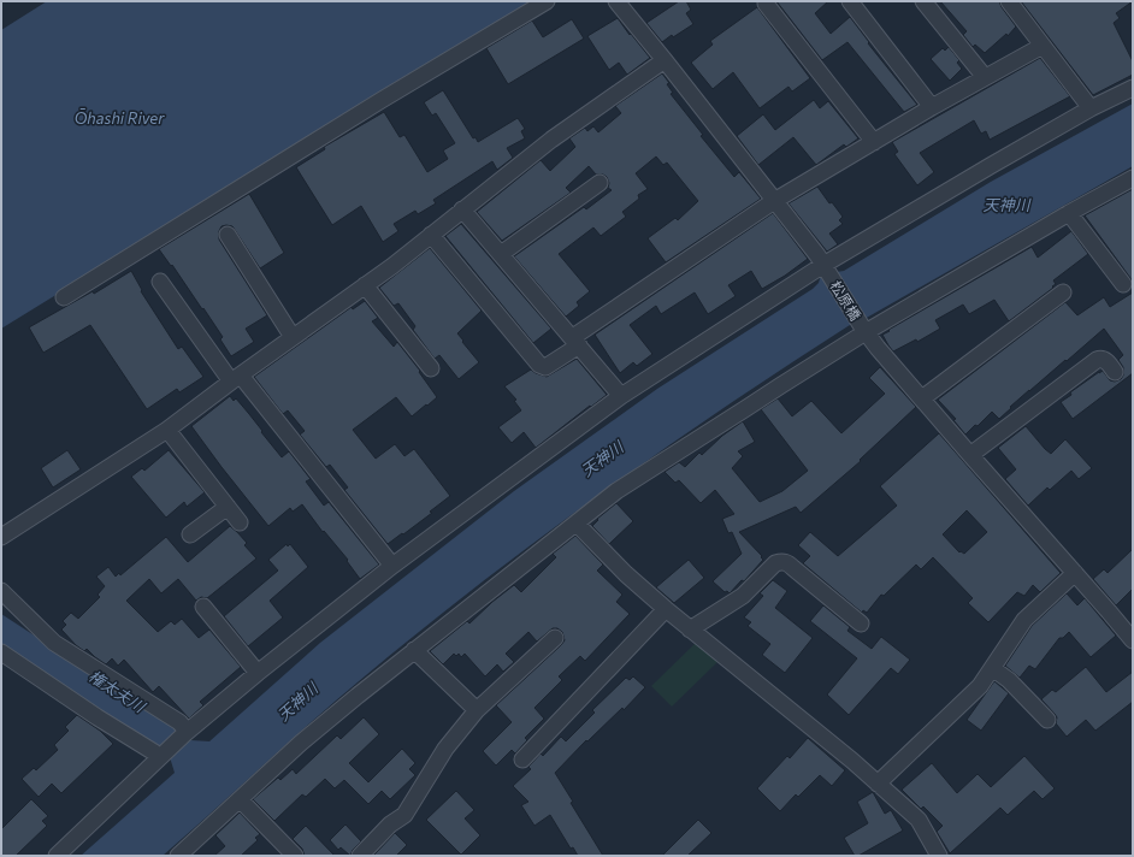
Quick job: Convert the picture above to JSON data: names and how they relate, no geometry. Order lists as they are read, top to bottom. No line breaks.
{"streets":{"street":["松原橋"]},"water":["Ōhashi River","天神川","権太夫川"]}
